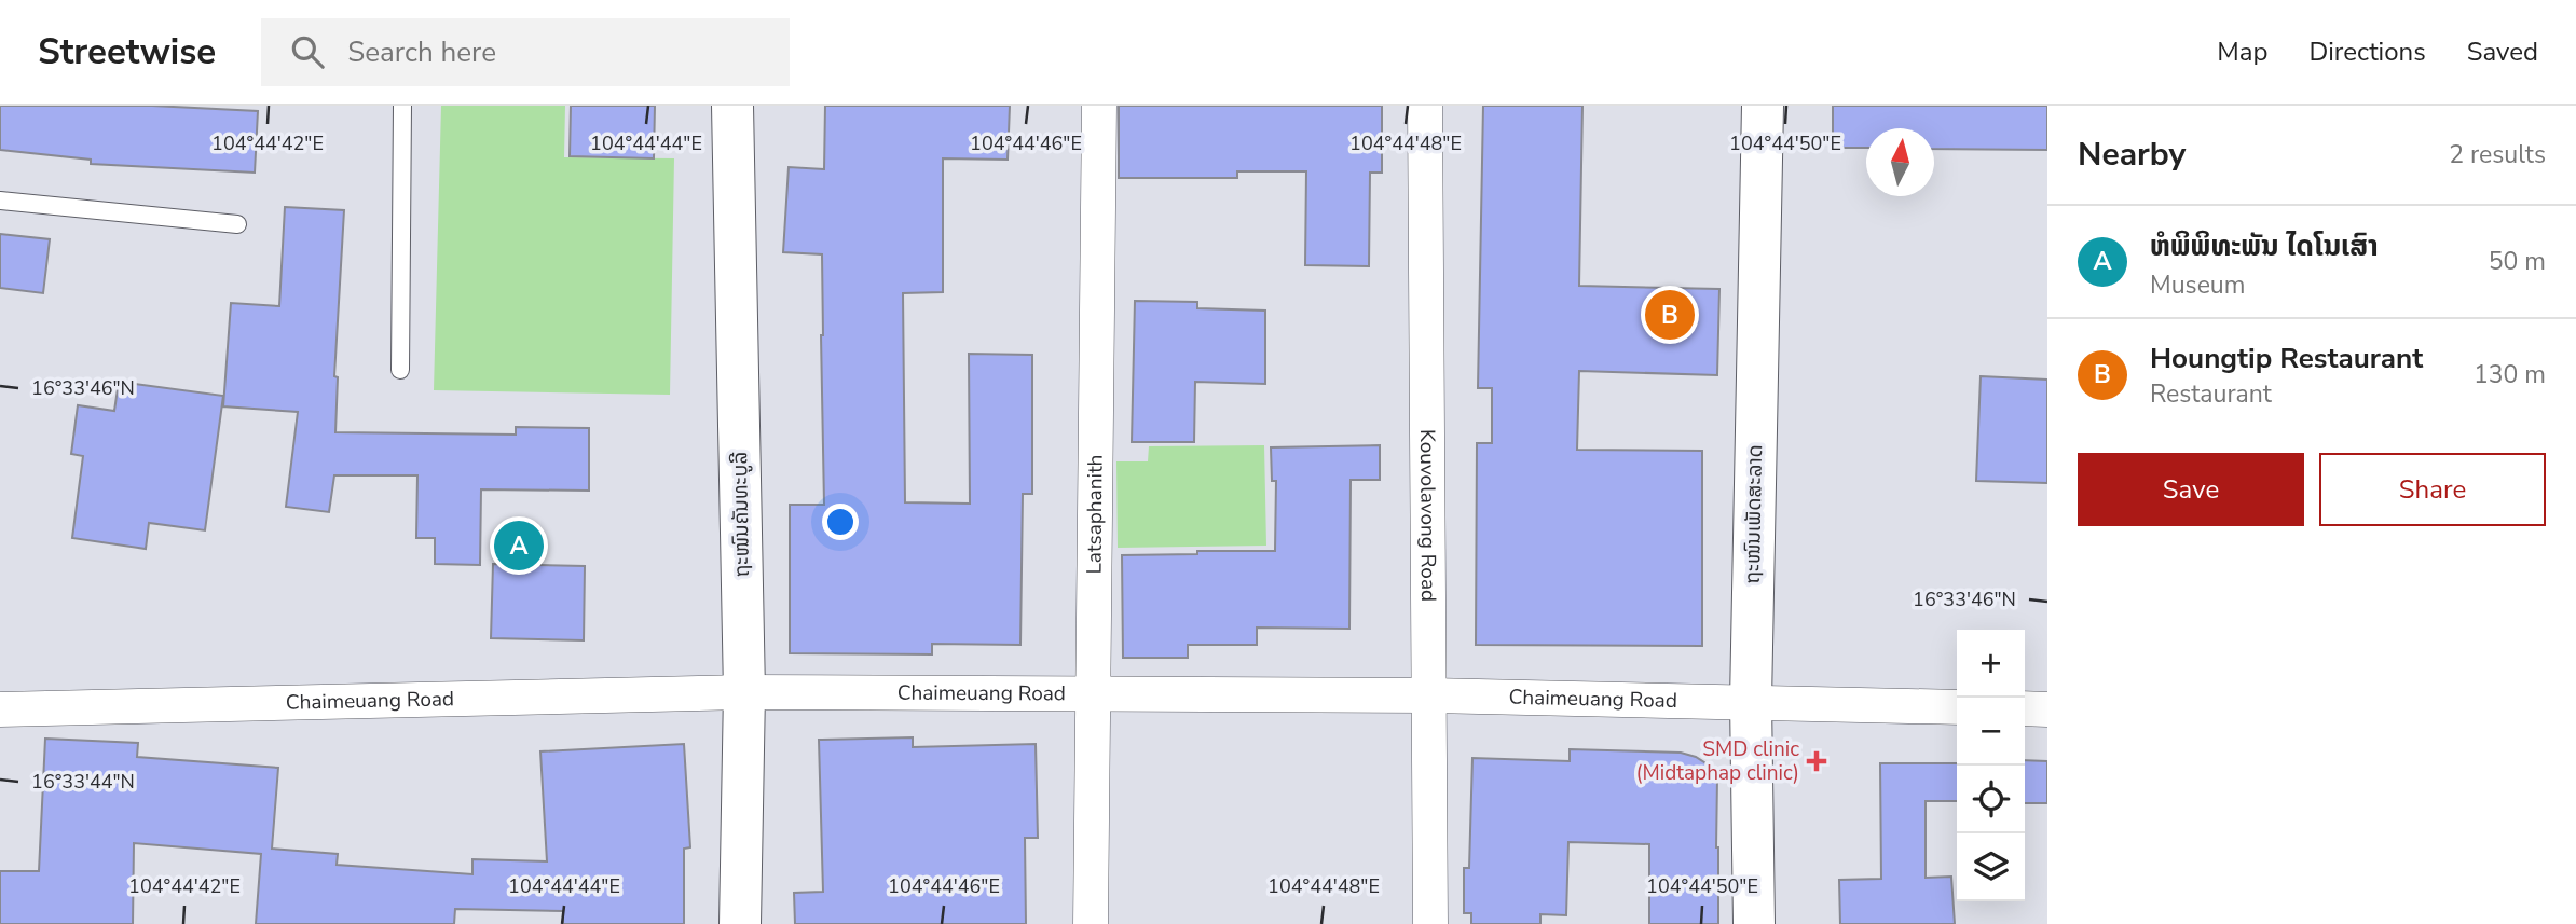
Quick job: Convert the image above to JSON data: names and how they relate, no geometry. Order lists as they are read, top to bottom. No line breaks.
{"streets":{"main road":["ຖະໜົນຄັນທະບູລີ","ຖະໜົນເພັດສະລາດ"],"street":["Kouvolavong Road","Latsaphanith","Chaimeuang Road"]},"crossings":[["ຖະໜົນຄັນທະບູລີ","Chaimeuang Road"],["Kouvolavong Road","Chaimeuang Road"],["ຖະໜົນເພັດສະລາດ","Chaimeuang Road"],["Latsaphanith","Chaimeuang Road"]],"places":{"health":["SMD clinic (Midtaphap clinic)"]},"north":"top","page":{"header":"Streetwise","search":"Search here","nav":["Map","Directions","Saved"],"heading":["Nearby","2 results"],"list":[{"mark":"A","name":"ຫໍພິພິທະພັນ ໄດໂນເສົາ","note":"Museum","value":"50 m"},{"mark":"B","name":"Houngtip Restaurant","note":"Restaurant","value":"130 m"}],"pins":["B","A"],"buttons":["Save","Share"],"map_buttons":["+","−"]},"coordinates":["104°44'42\"E","104°44'44\"E","104°44'46\"E","104°44'48\"E","104°44'50\"E","16°33'46\"N","16°33'44\"N"]}
